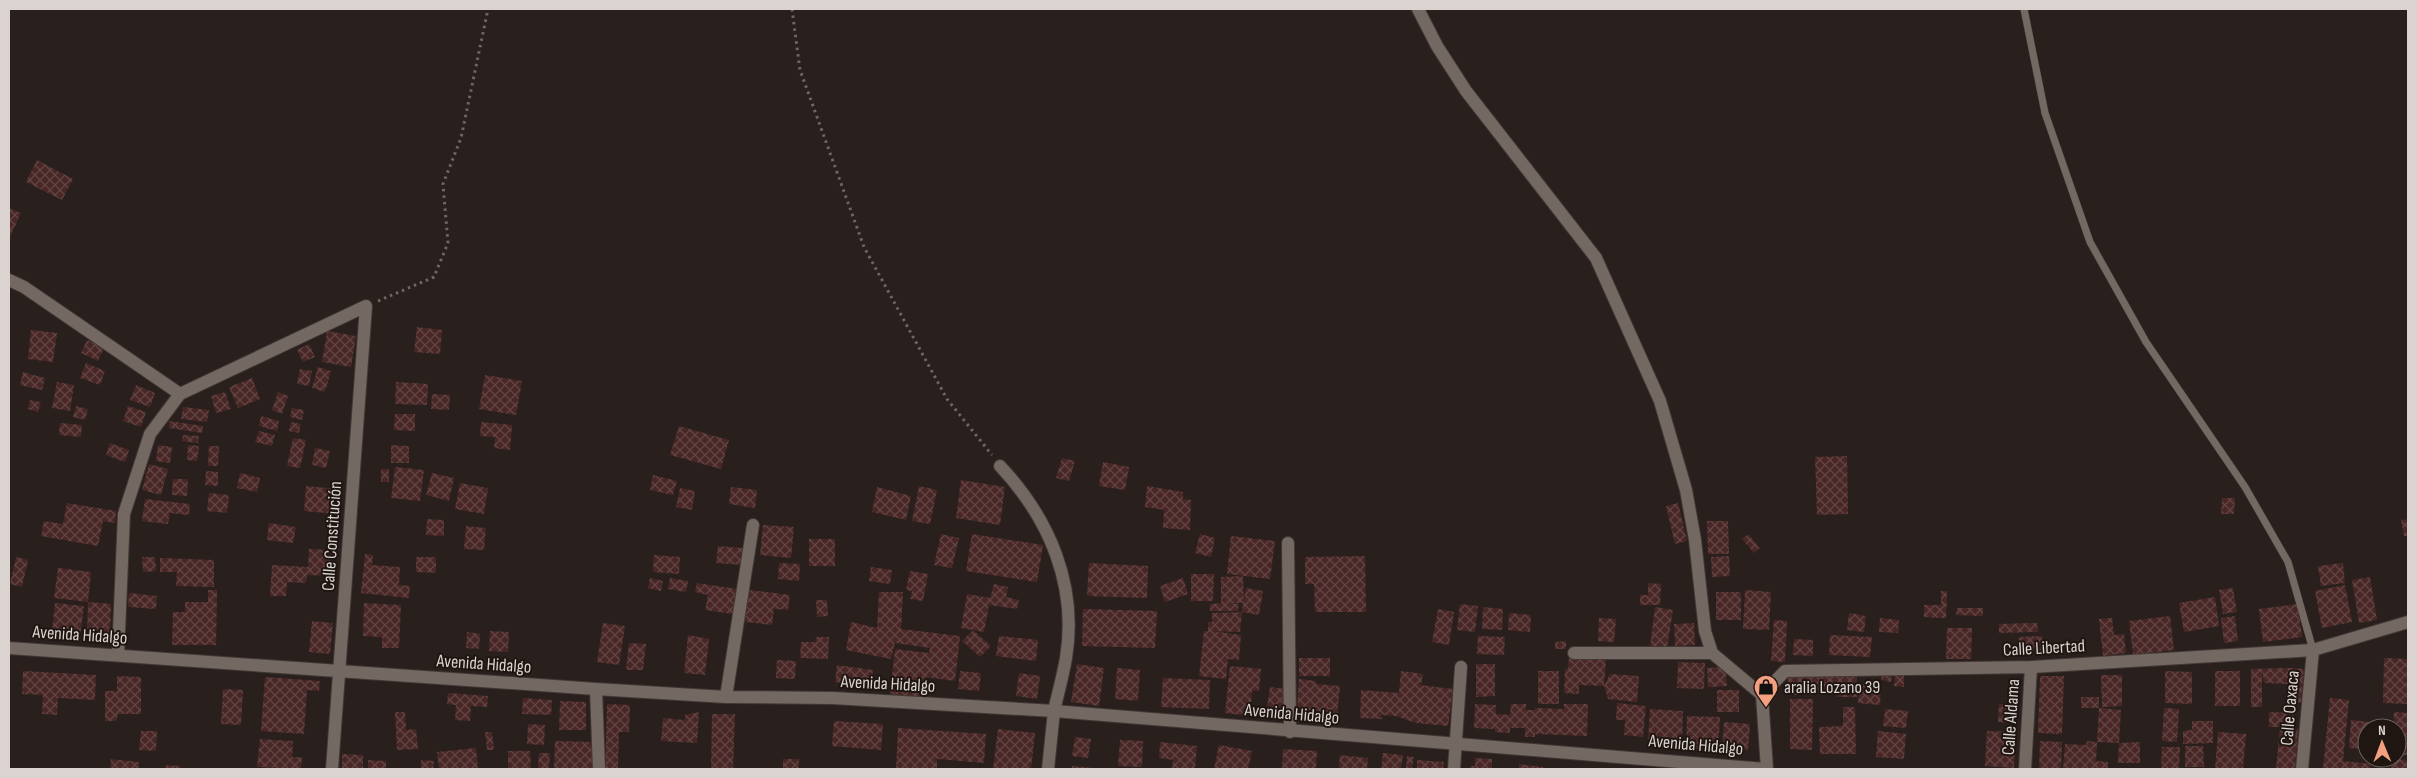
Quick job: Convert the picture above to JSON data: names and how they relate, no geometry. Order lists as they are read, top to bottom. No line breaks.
{"streets":{"street":["Calle Constitución","Avenida Hidalgo","Calle Libertad","Calle Oaxaca","Calle Aldama"]},"crossings":[["Calle Constitución","Avenida Hidalgo"],["Calle Libertad","Calle Oaxaca"],["Calle Libertad","Calle Aldama"]],"places":{"shop":["aralia Lozano 39"]},"north":"top"}
